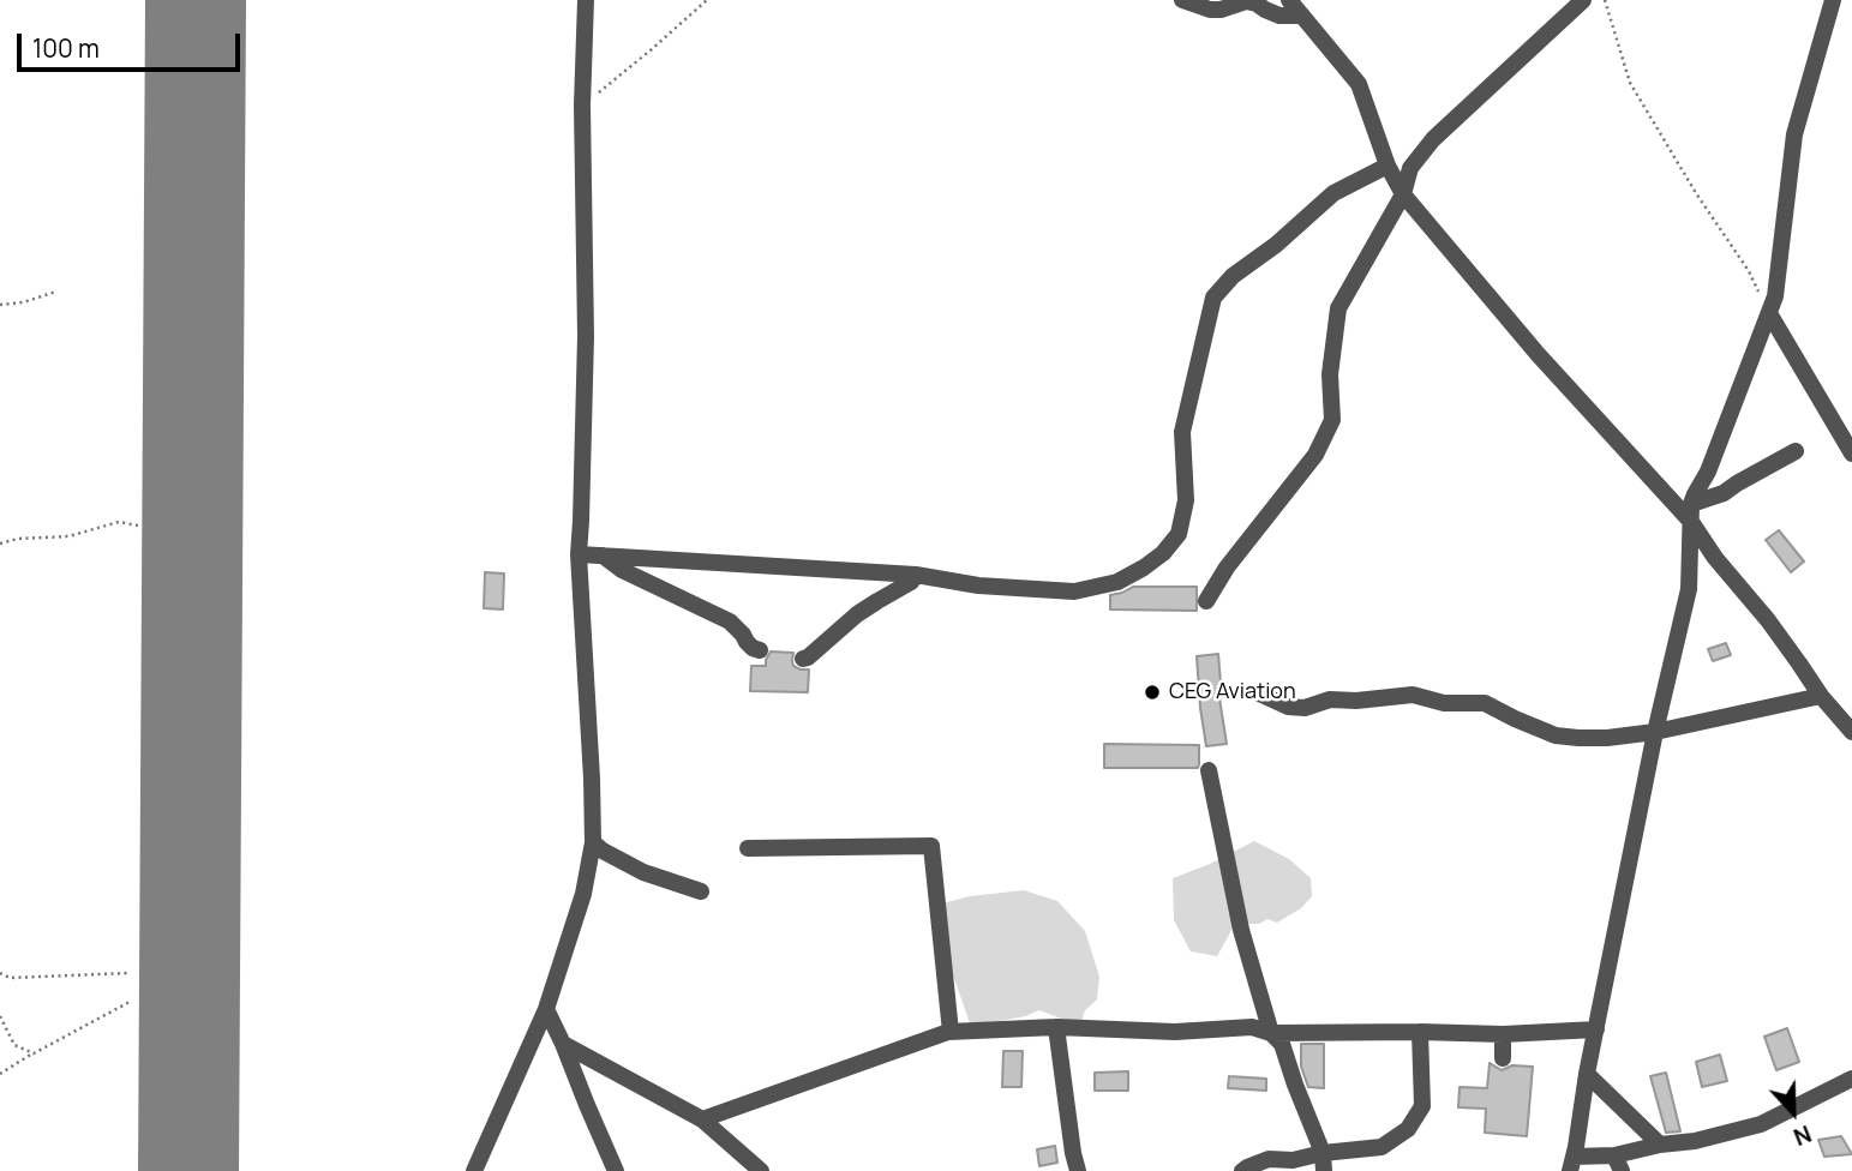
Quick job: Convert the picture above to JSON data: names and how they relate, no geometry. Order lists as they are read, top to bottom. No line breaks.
{"places":["CEG Aviation"],"scale_bar":"100 m","north":"bottom"}
